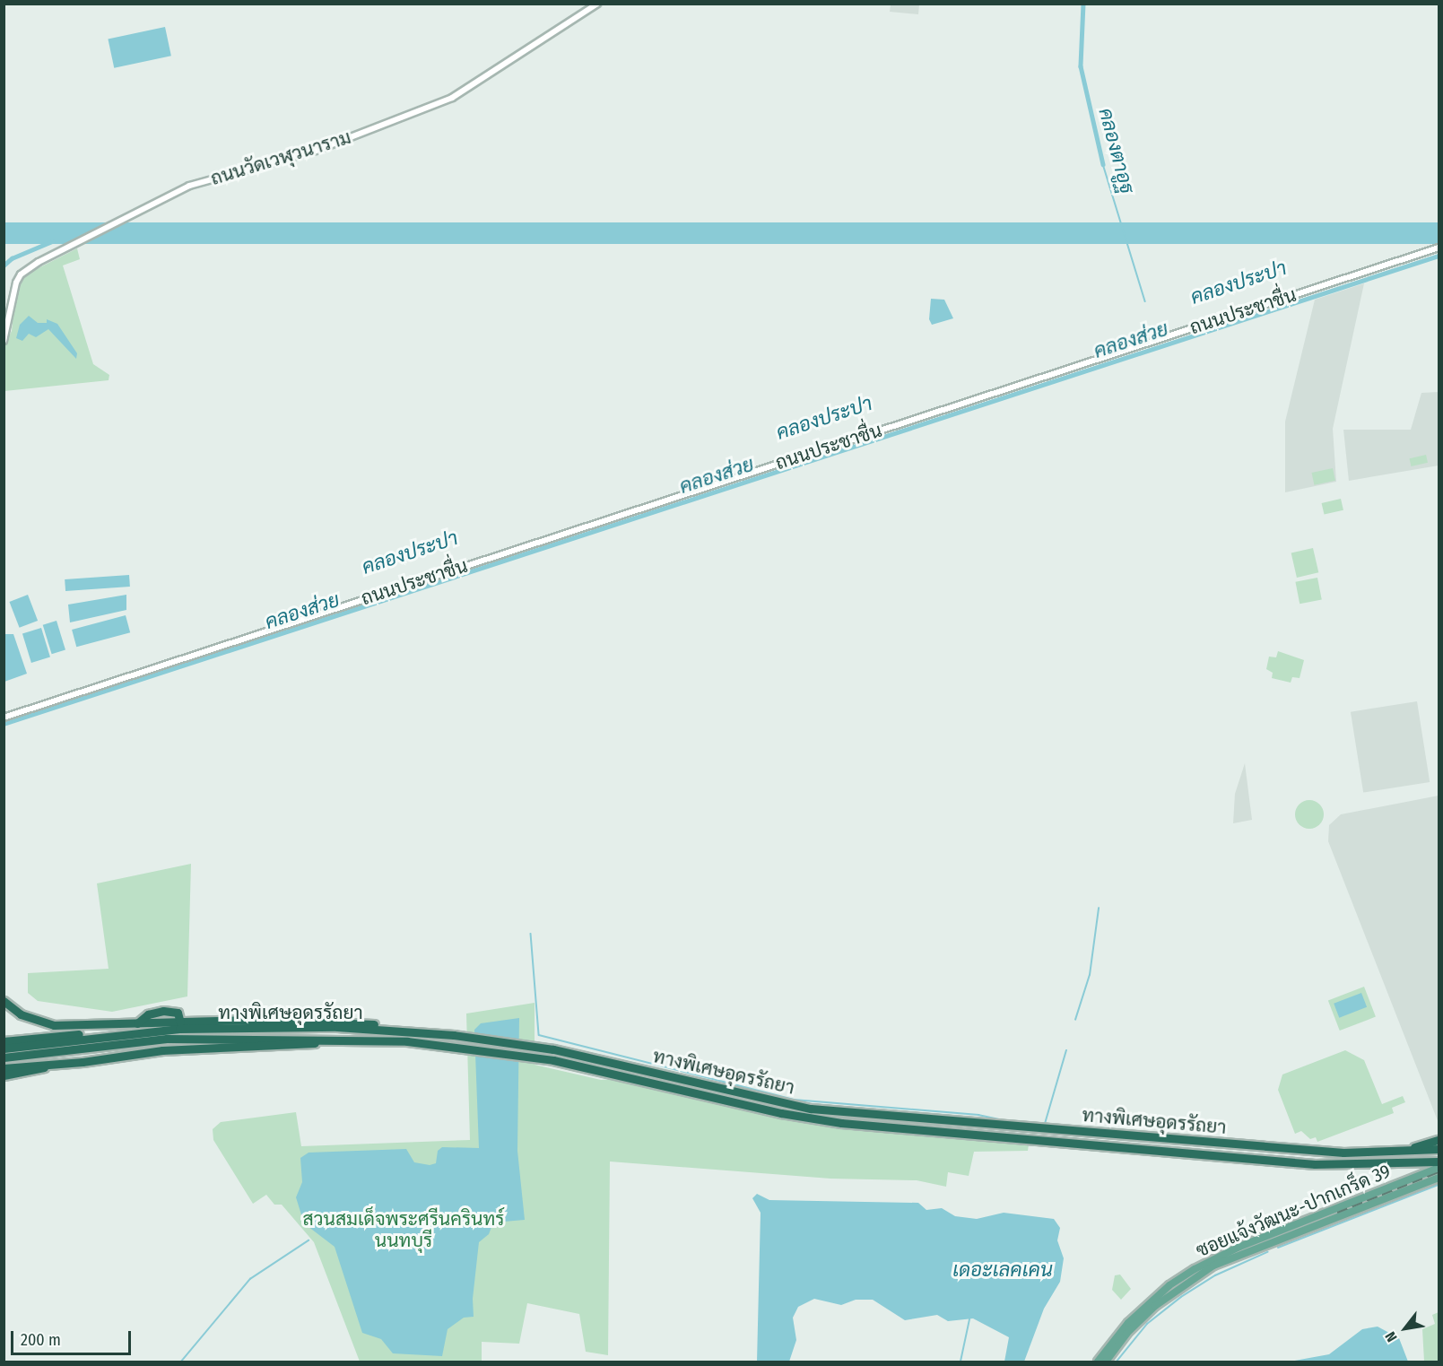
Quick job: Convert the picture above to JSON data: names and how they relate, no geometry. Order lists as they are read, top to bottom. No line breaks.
{"streets":{"highway":["ทางพิเศษอุดรรัถยา"],"main road":["ซอยแจ้งวัฒนะ-ปากเกร็ด 39"],"street":["ถนนวัดเวฬุวนาราม","ถนนประชาชื่น"]},"water":["คลองตาอูฐ","คลองประปา","คลองส่วย","เดอะเลคเคน"],"parks":["สวนสมเด็จพระศรีนครินทร์ นนทบุรี"],"scale_bar":"200 m","north":"bottom left"}
